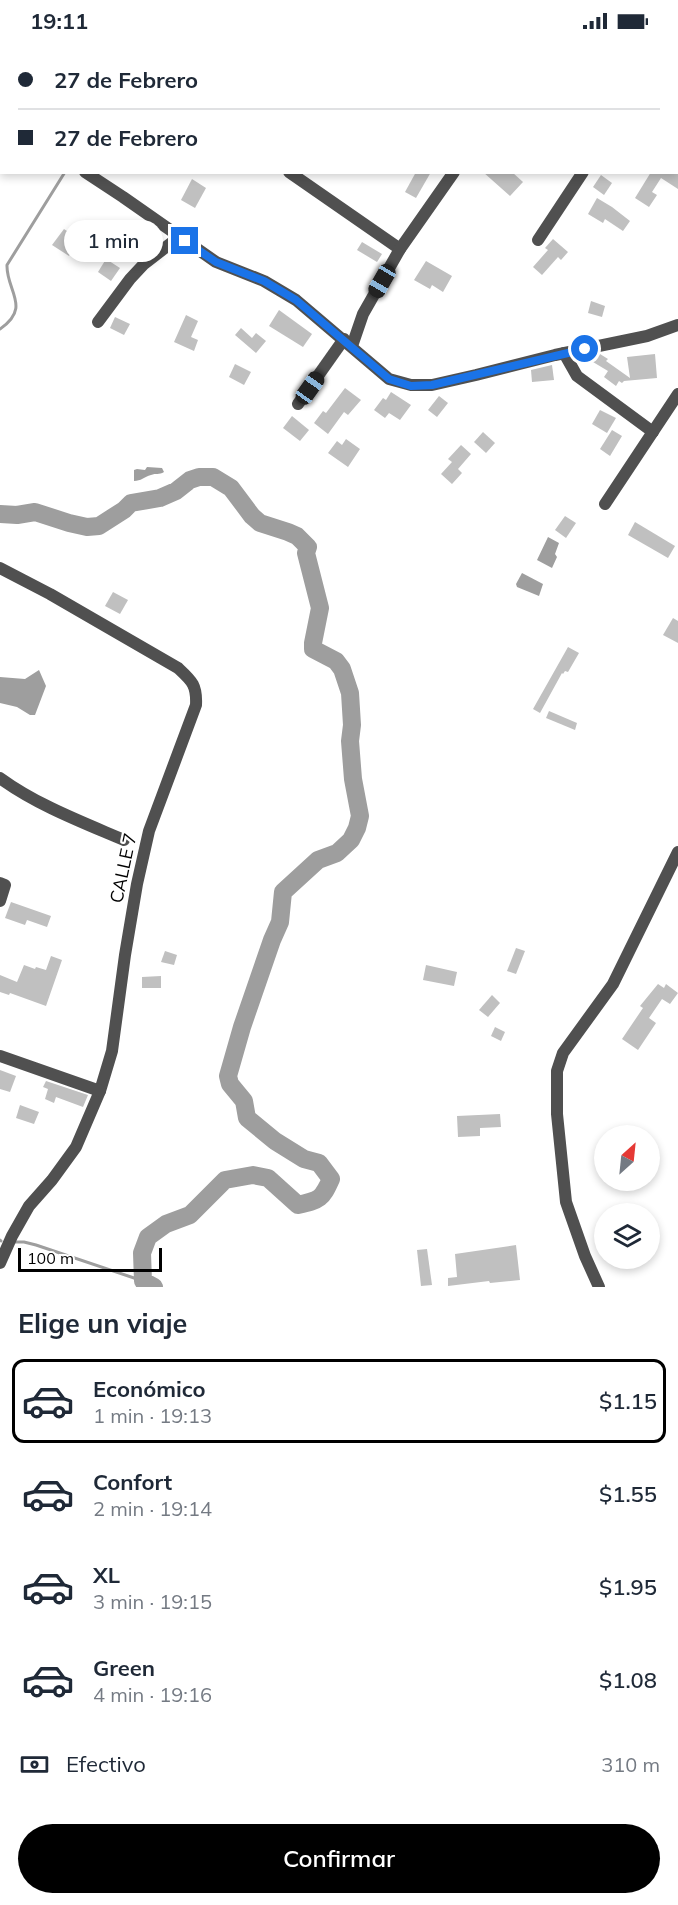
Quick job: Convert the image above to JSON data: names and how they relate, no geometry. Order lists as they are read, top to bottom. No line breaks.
{"streets":{"street":["CALLE 7"]},"scale_bar":"100 m","north":"top right","page":{"status":"19:11","banner":["27 de Febrero","27 de Febrero"],"bubble":"1 min","scale":"100 m","heading":"Elige un viaje","list":[{"name":"Económico","note":"1 min · 19:13","value":"$1.15"},{"name":"Confort","note":"2 min · 19:14","value":"$1.55"},{"name":"XL","note":"3 min · 19:15","value":"$1.95"},{"name":"Green","note":"4 min · 19:16","value":"$1.08"}],"pay":["Efectivo","310 m"],"buttons":"Confirmar"}}
